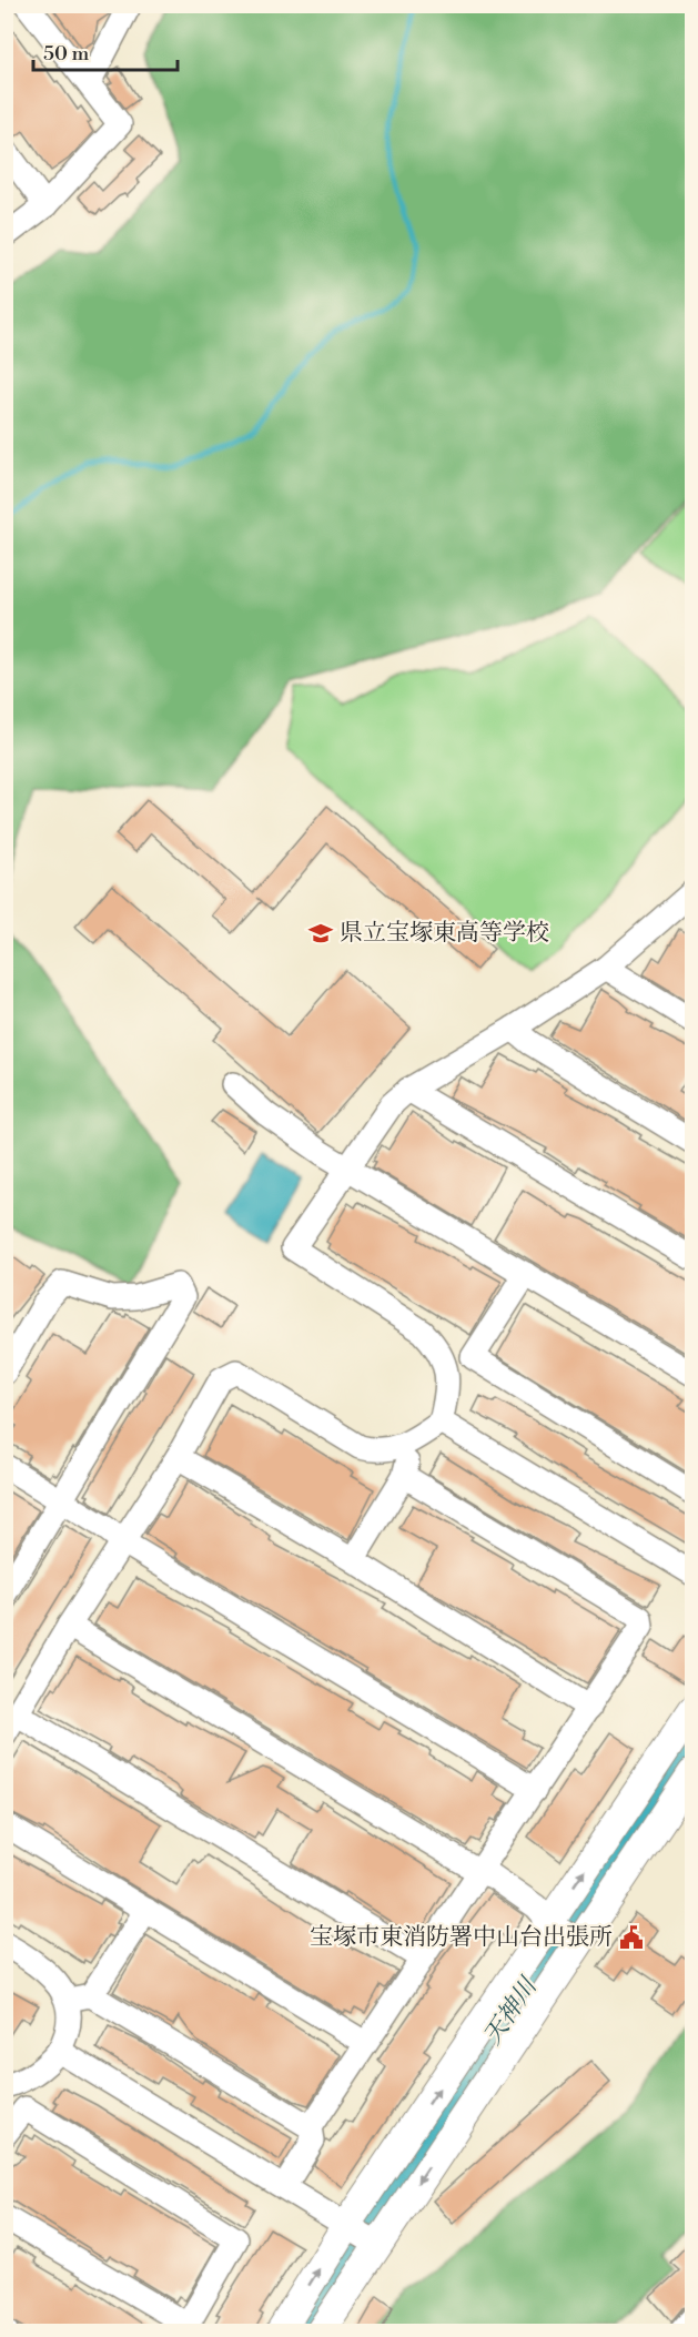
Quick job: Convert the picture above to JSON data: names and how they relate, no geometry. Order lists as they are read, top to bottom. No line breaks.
{"water":["天神川"],"places":{"school or university":["県立宝塚東高等学校"],"public building":["宝塚市東消防署中山台出張所"]},"scale_bar":"50 m"}
